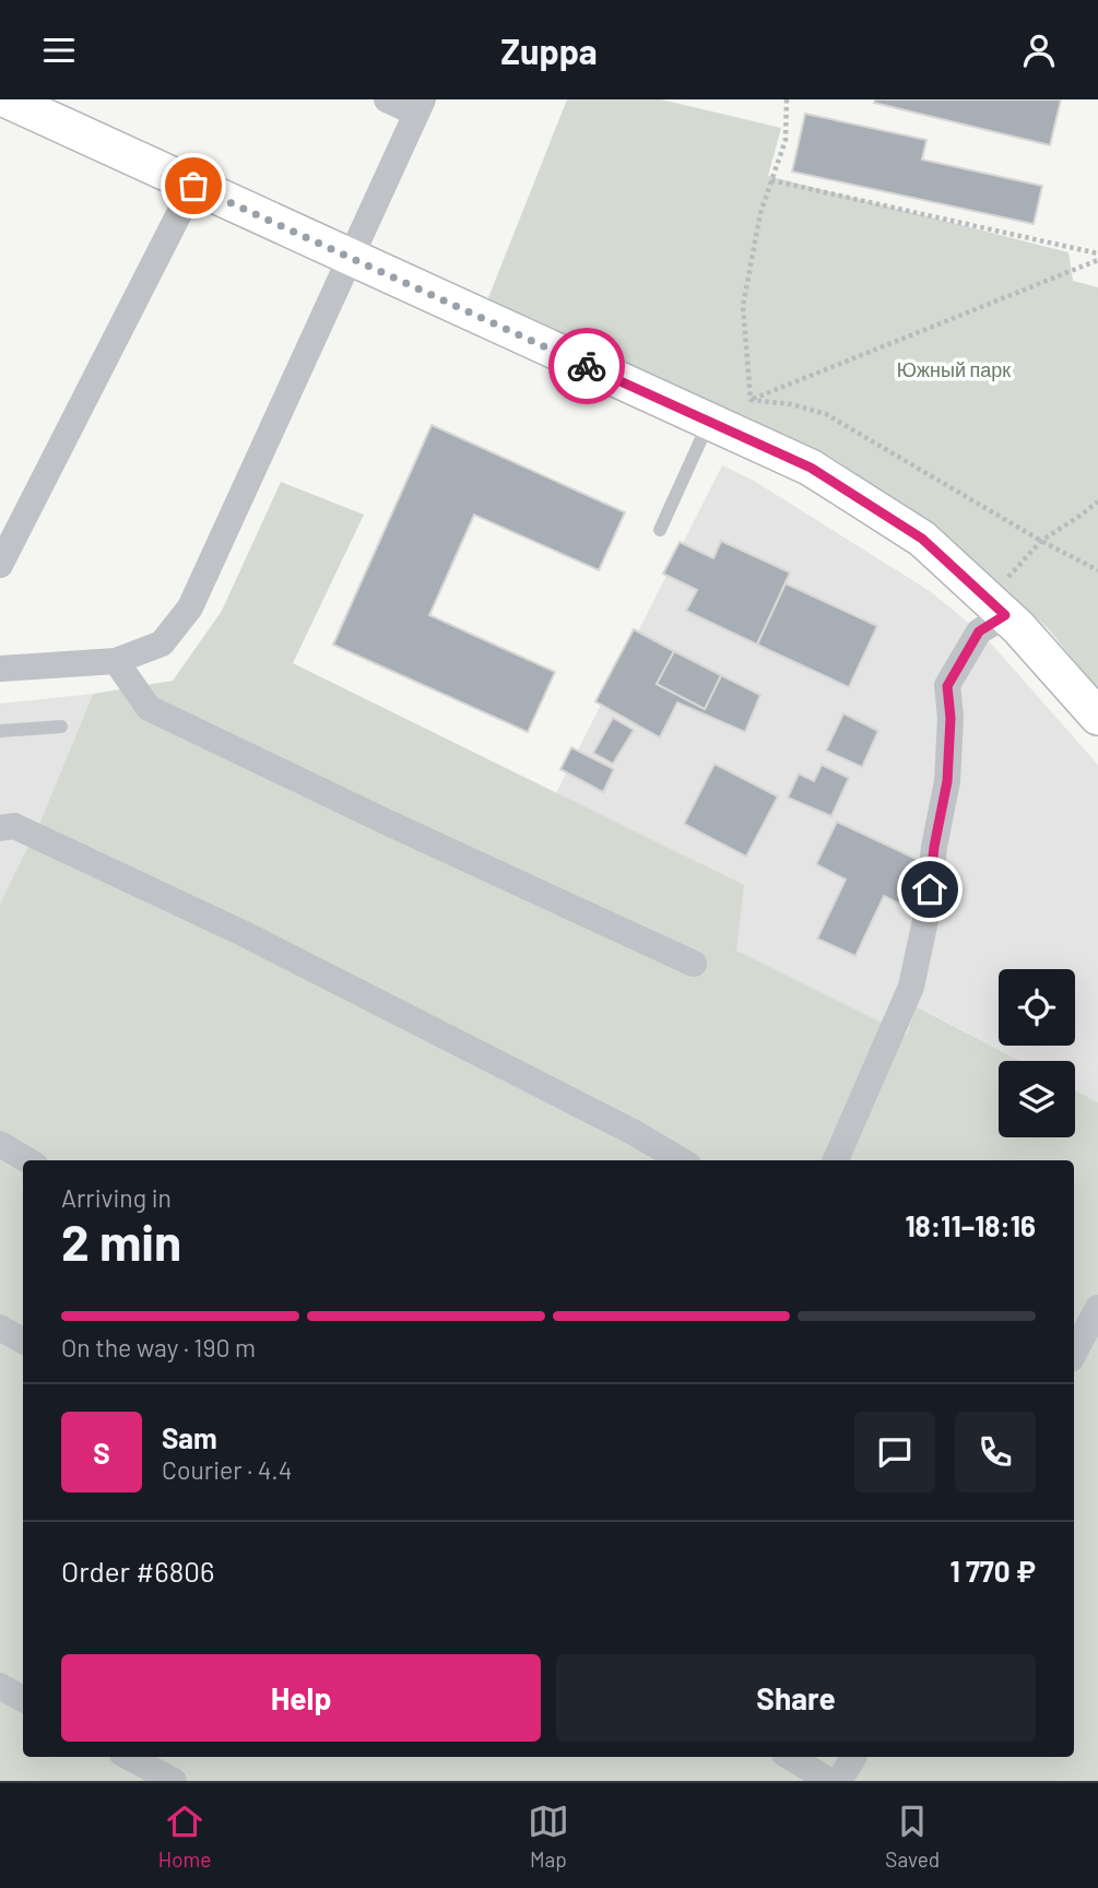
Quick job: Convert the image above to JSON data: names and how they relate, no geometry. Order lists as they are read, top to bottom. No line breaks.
{"parks":["Южный парк"],"page":{"header":"Zuppa","heading":["2 min","Arriving in","18:11–18:16"],"panel":["Sam","Courier · 4.4","Order #6806","1 770 ₽"],"bar":"On the way · 190 m","round":"S","buttons":["Help","Share"],"tabs":["Home","Map","Saved"]}}
